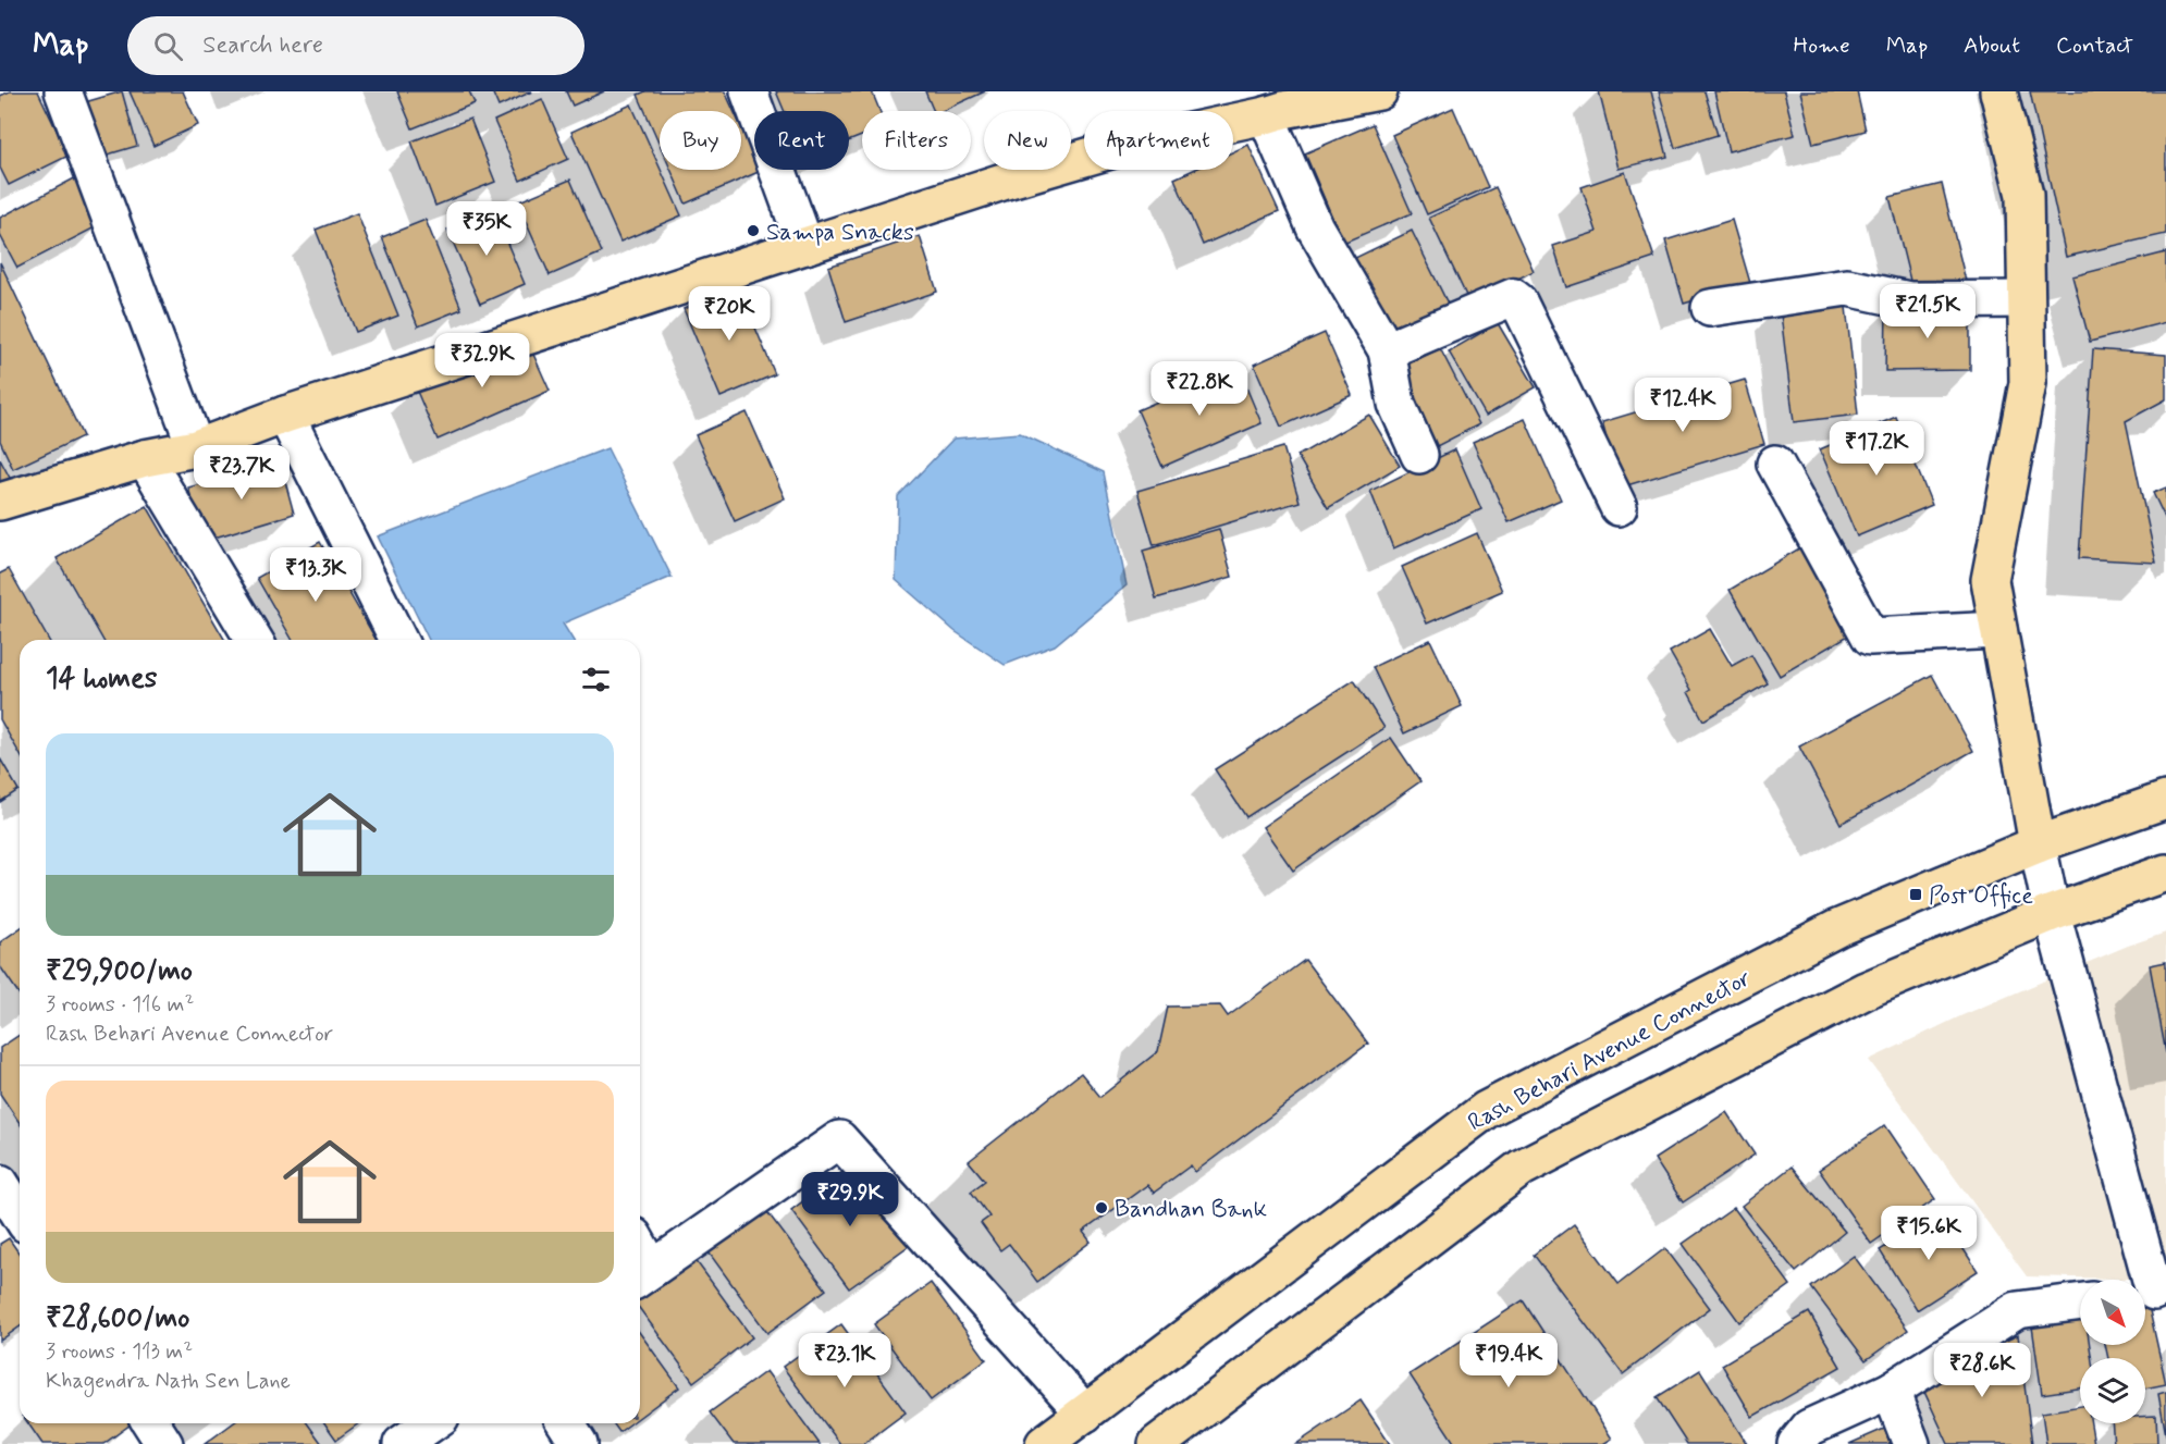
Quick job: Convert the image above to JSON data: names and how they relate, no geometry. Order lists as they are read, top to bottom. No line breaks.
{"streets":{"main road":["Rash Behari Avenue Connector"]},"places":{"other":["Sampa Snacks","Bandhan Bank"],"transit":["Post Office"]},"north":"bottom right","page":{"header":"Map","search":"Search here","nav":["Home","Map","About","Contact"],"chip":["Buy","Rent","Filters","New","Apartment"],"price":["₹35K","₹21.5K","₹20K","₹32.9K","₹22.8K","₹12.4K","₹17.2K","₹23.7K","₹13.3K","₹29.9K","₹15.6K","₹23.1K","₹19.4K","₹28.6K"],"heading":"14 homes","list":[{"name":"₹29,900/mo","note":"3 rooms · 116 m² · Rash Behari Avenue Connector"},{"name":"₹28,600/mo","note":"3 rooms · 113 m² · Khagendra Nath Sen Lane"}]}}
